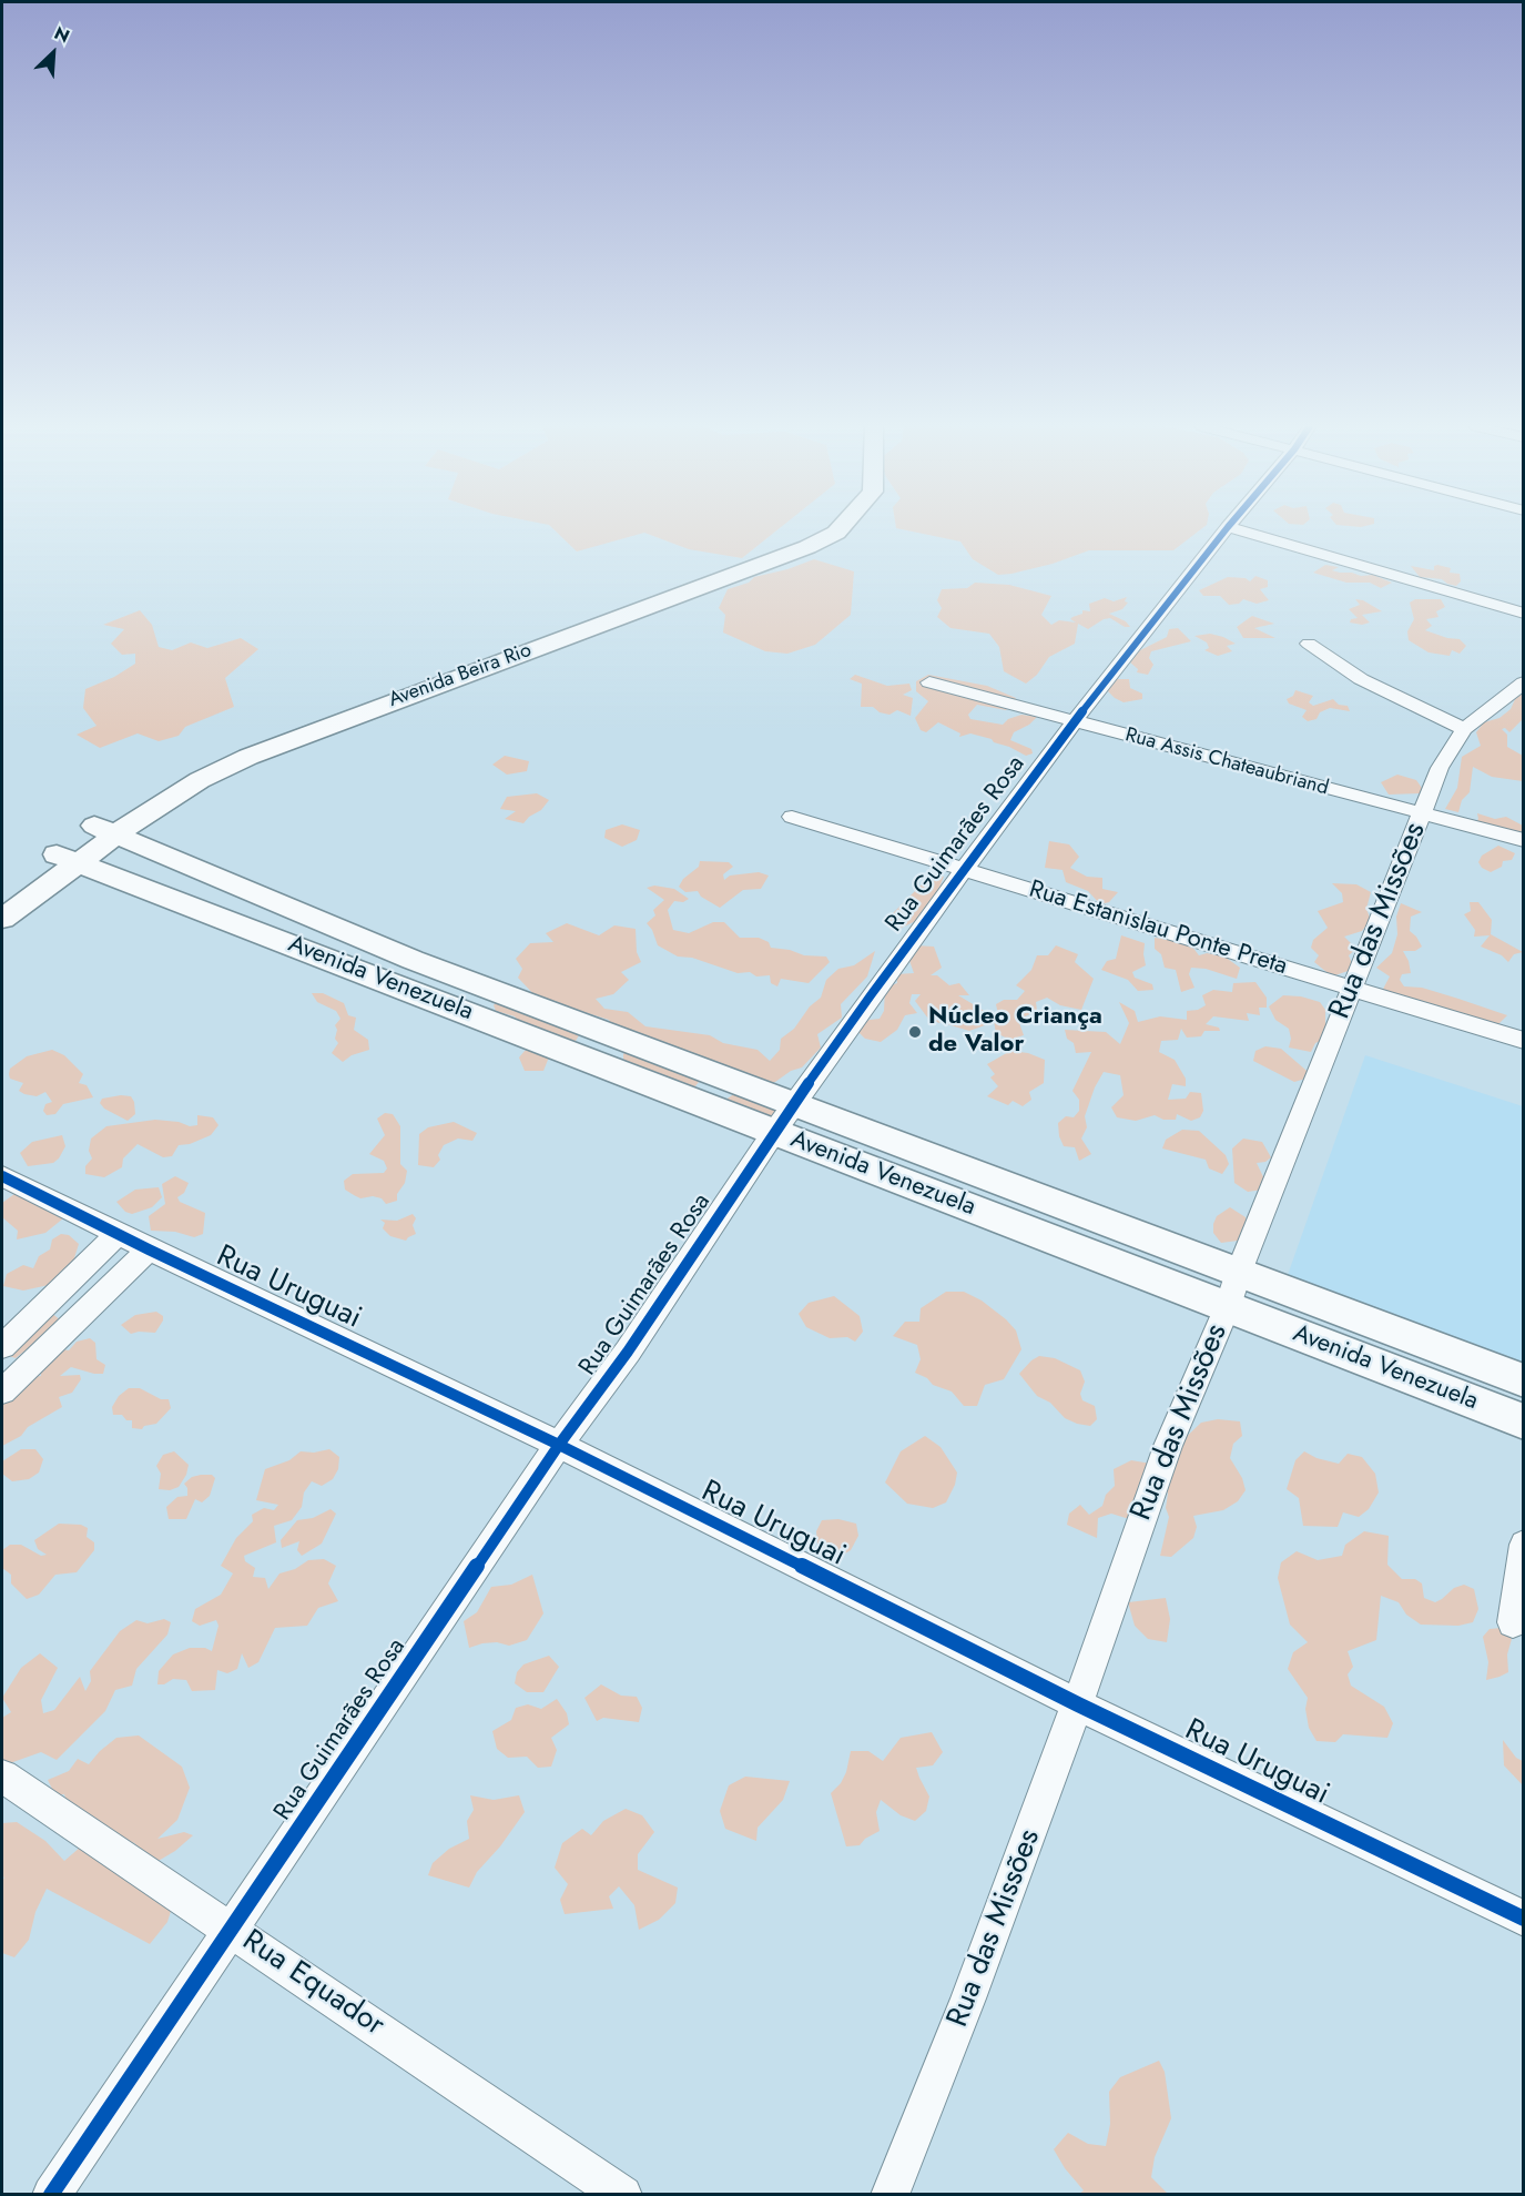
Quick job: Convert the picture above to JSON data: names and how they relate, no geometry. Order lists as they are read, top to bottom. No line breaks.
{"streets":{"main road":["Avenida Beira Rio","Avenida Venezuela"],"street":["Rua Assis Chateaubriand","Rua Guimarães Rosa","Rua das Missões","Rua Estanislau Ponte Preta","Rua Uruguai","Rua Equador"]},"crossings":[["Avenida Beira Rio","Avenida Venezuela"],["Rua Assis Chateaubriand","Rua Guimarães Rosa"],["Rua Assis Chateaubriand","Rua das Missões"],["Rua Guimarães Rosa","Rua Estanislau Ponte Preta"],["Rua Guimarães Rosa","Avenida Venezuela"],["Rua Guimarães Rosa","Rua Uruguai"],["Rua Guimarães Rosa","Rua Equador"],["Rua das Missões","Rua Estanislau Ponte Preta"],["Rua das Missões","Avenida Venezuela"],["Rua das Missões","Rua Uruguai"]],"places":["Núcleo Criança de Valor"],"north":"top right"}
